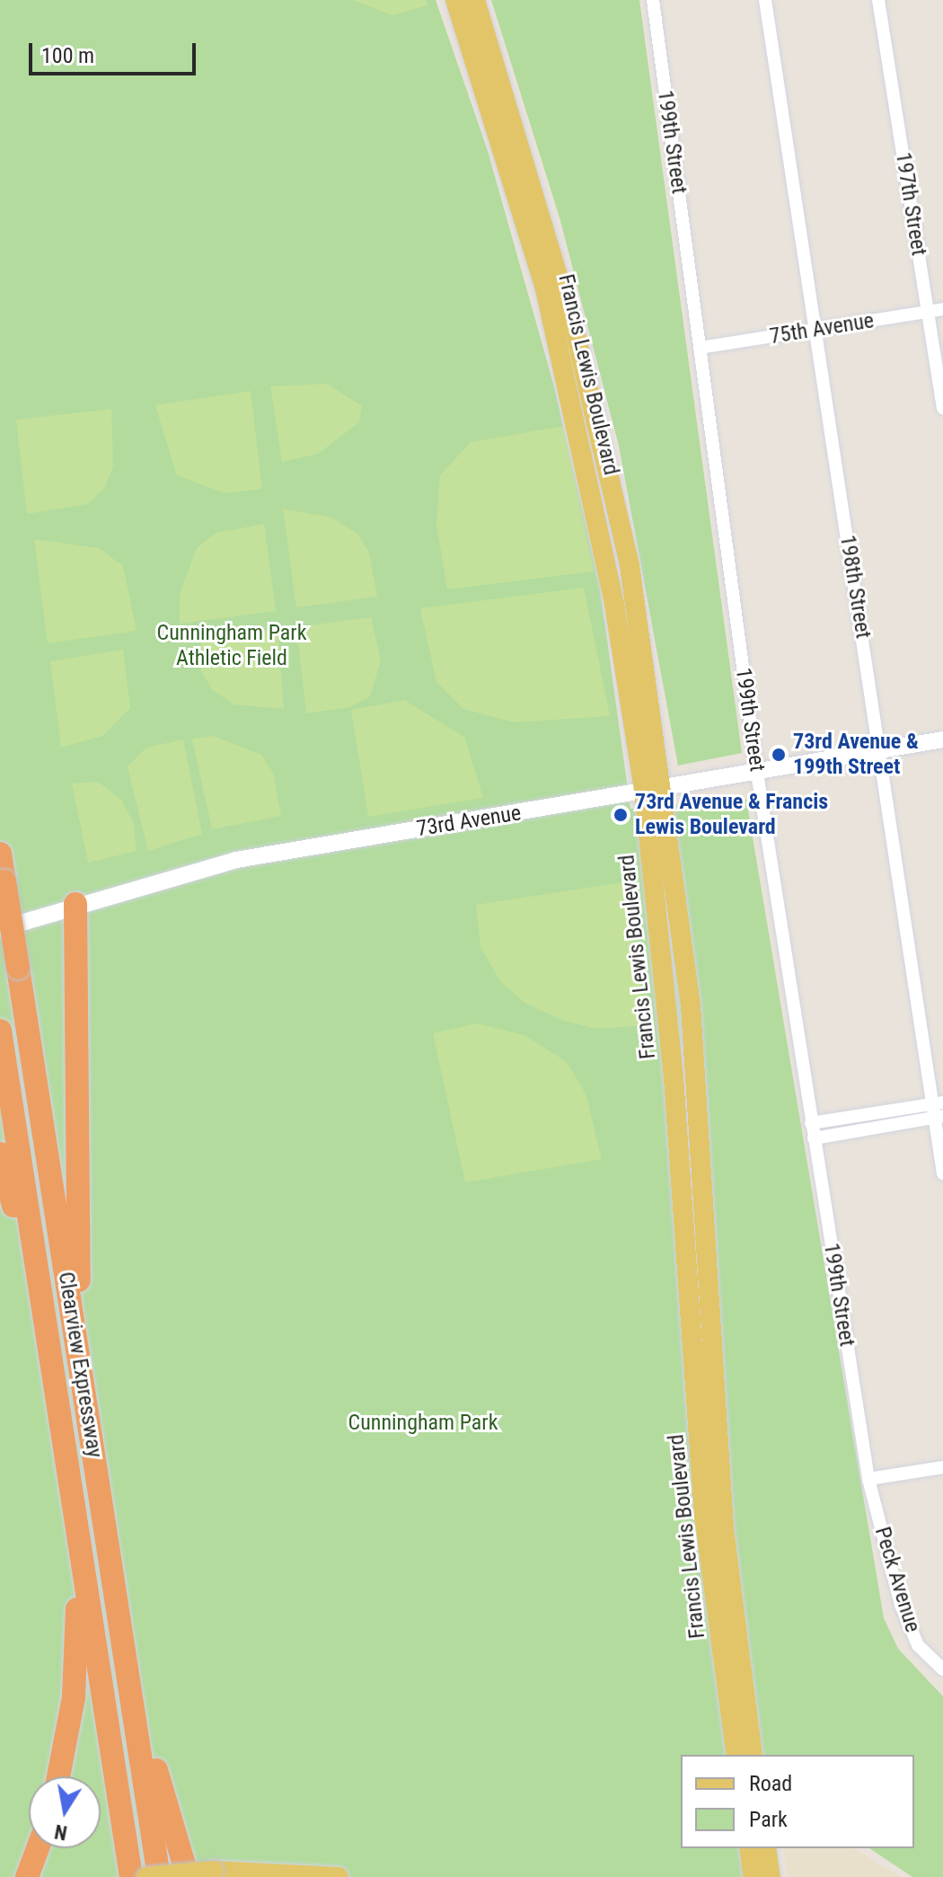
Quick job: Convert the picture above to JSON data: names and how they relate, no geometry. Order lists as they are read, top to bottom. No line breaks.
{"streets":{"highway":["Clearview Expressway"],"main road":["Francis Lewis Boulevard"],"street":["199th Street","197th Street","75th Avenue","198th Street","73rd Avenue","Peck Avenue"]},"crossings":[["199th Street","75th Avenue"],["199th Street","73rd Avenue"],["199th Street","Peck Avenue"],["197th Street","75th Avenue"],["75th Avenue","198th Street"],["Francis Lewis Boulevard","73rd Avenue"],["198th Street","73rd Avenue"]],"parks":["Cunningham Park Athletic Field","Cunningham Park"],"places":["73rd Avenue & 199th Street","73rd Avenue & Francis Lewis Boulevard"],"legend":["Road","Park"],"scale_bar":"100 m","north":"bottom"}
